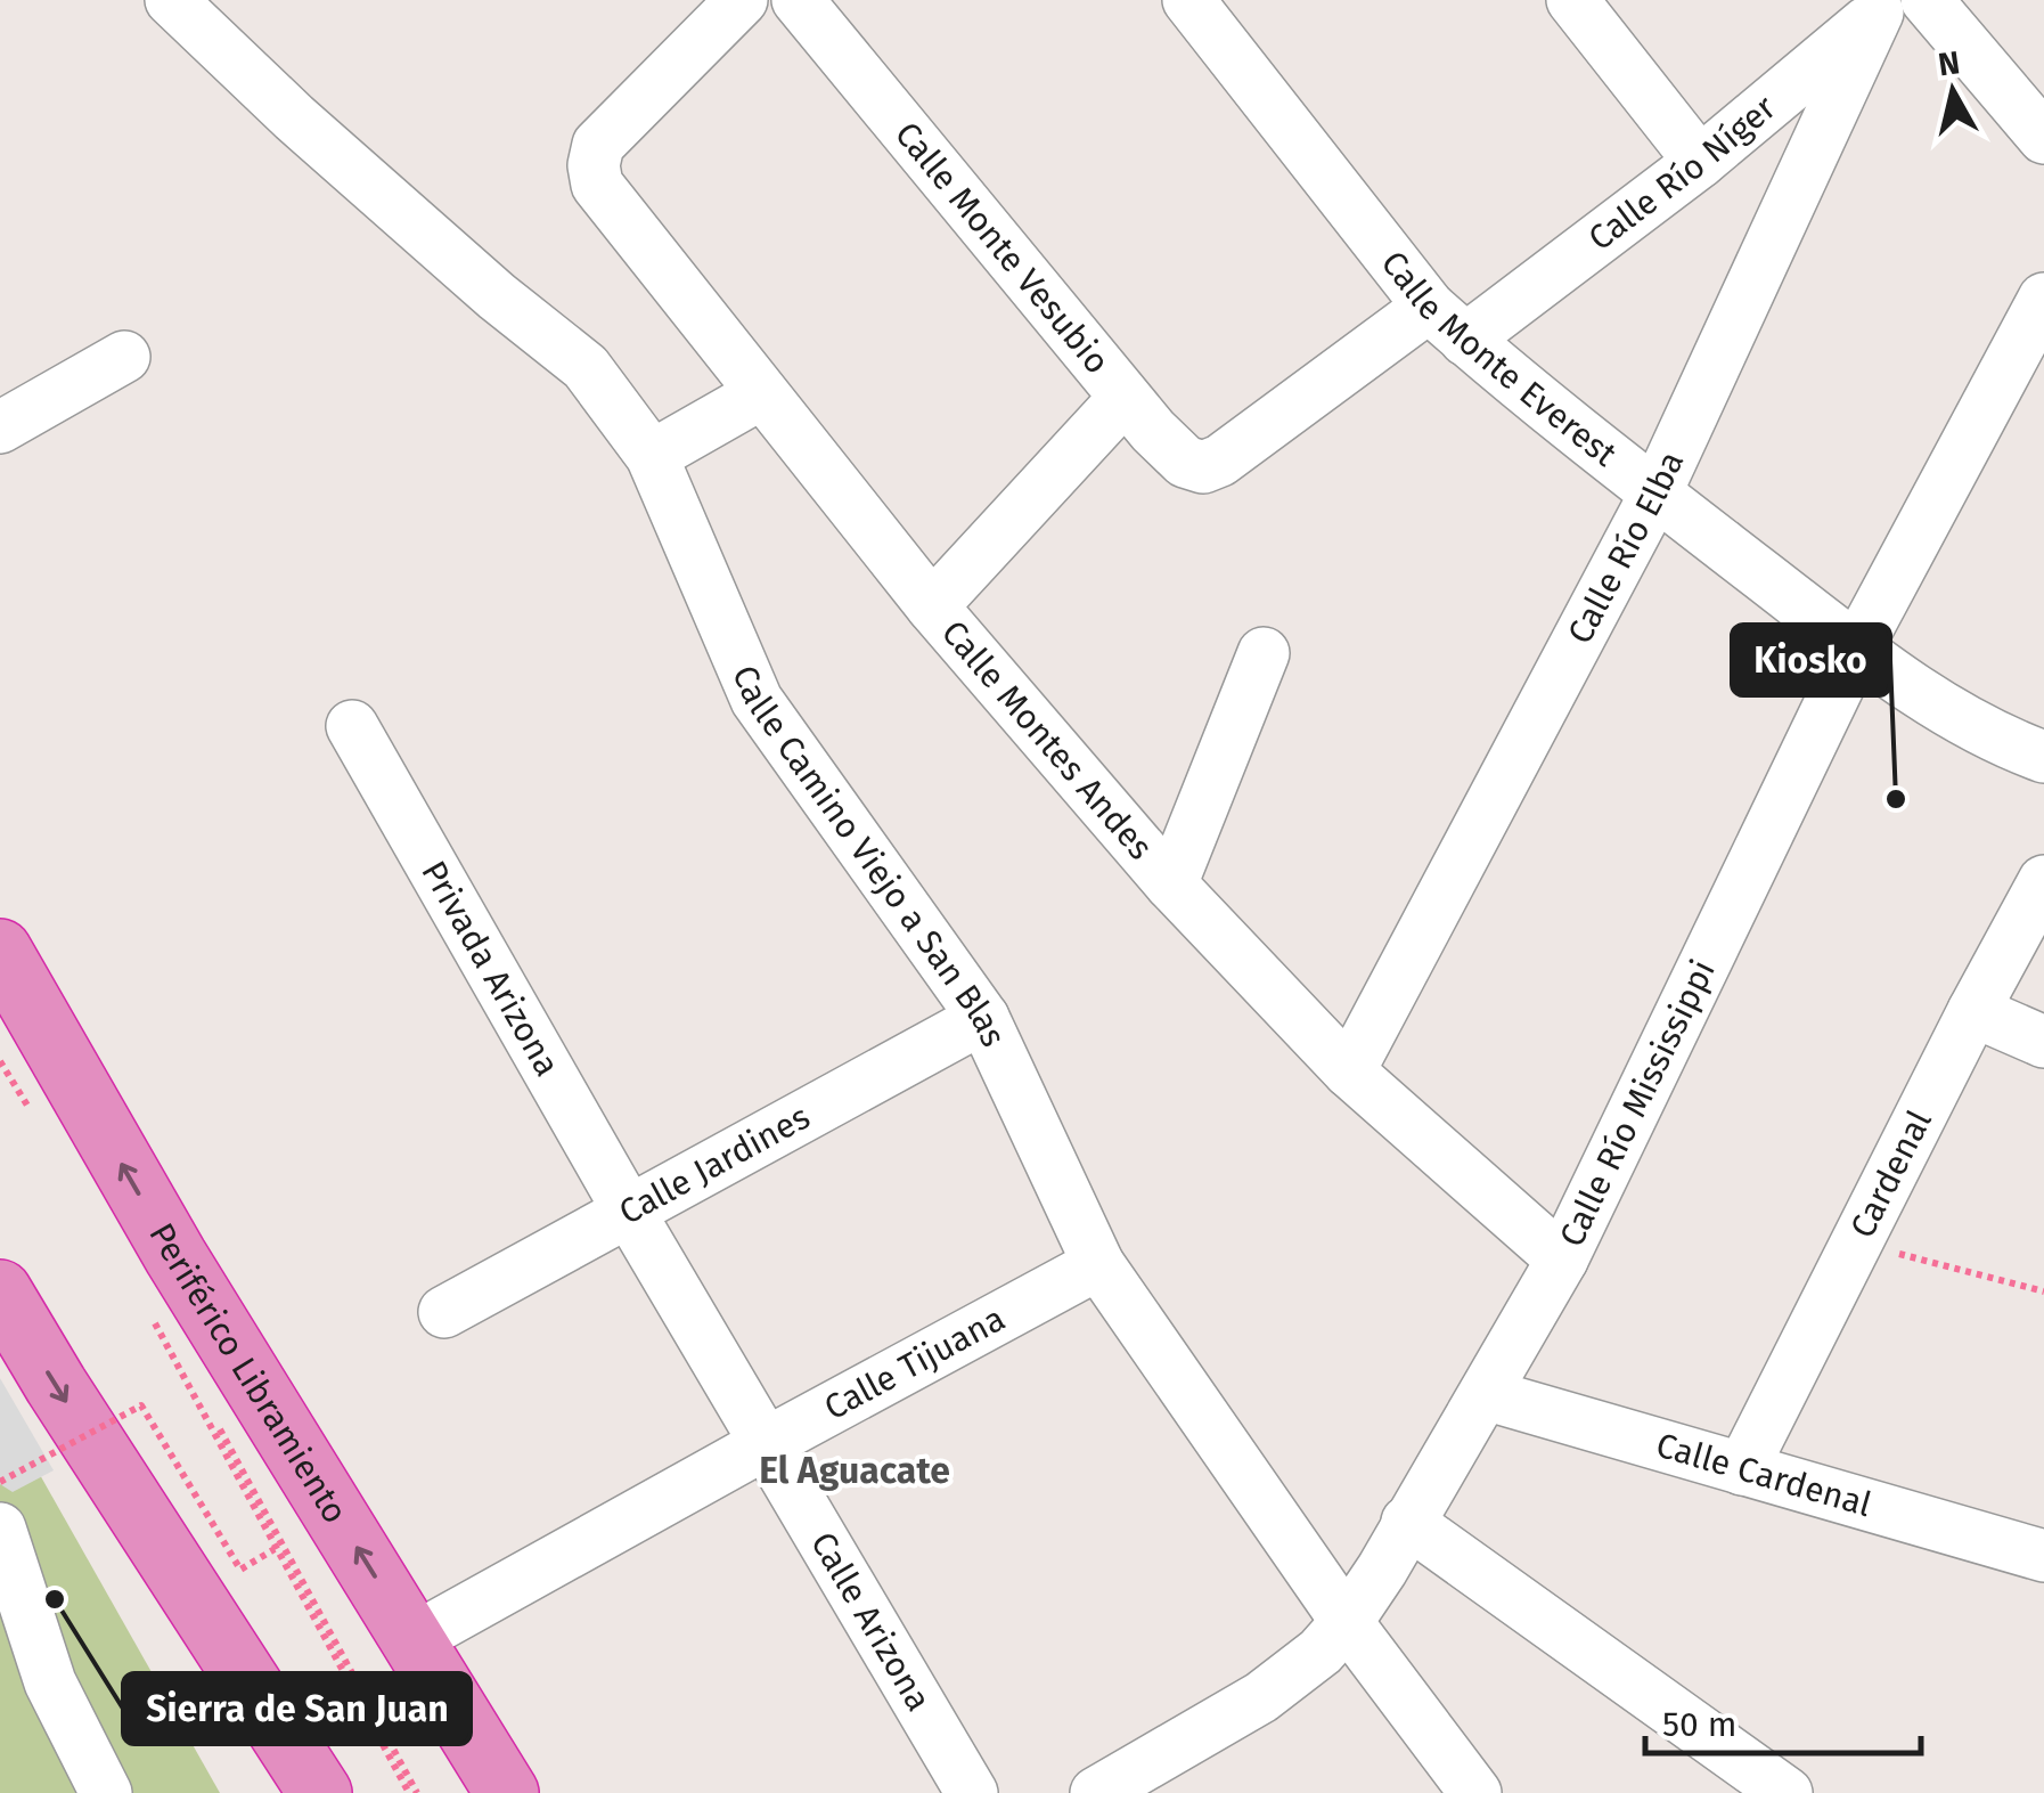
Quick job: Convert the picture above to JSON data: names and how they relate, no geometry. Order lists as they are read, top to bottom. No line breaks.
{"streets":{"highway":["Periférico Libramiento"],"street":["Calle Río Níger","Calle Monte Vesubio","Calle Monte Everest","Calle Río Elba","Calle Montes Andes","Calle Camino Viejo a San Blas","Privada Arizona","Calle Río Mississippi","Calle Jardines","Cardenal","Calle Tijuana","Calle Cardenal","Calle Arizona"]},"crossings":[["Calle Río Níger","Calle Monte Vesubio"],["Calle Río Níger","Calle Monte Everest"],["Calle Río Níger","Calle Río Elba"],["Calle Monte Everest","Calle Río Elba"],["Calle Monte Everest","Calle Río Mississippi"],["Calle Río Elba","Calle Montes Andes"],["Calle Montes Andes","Calle Río Mississippi"],["Calle Camino Viejo a San Blas","Calle Río Mississippi"],["Calle Camino Viejo a San Blas","Calle Jardines"],["Calle Camino Viejo a San Blas","Calle Tijuana"],["Privada Arizona","Calle Jardines"],["Privada Arizona","Calle Arizona"],["Calle Río Mississippi","Calle Cardenal"],["Calle Jardines","Calle Arizona"],["Cardenal","Calle Cardenal"],["Calle Tijuana","Periférico Libramiento"],["Calle Tijuana","Calle Arizona"]],"districts":["El Aguacate"],"places":["Kiosko","Sierra de San Juan"],"scale_bar":"50 m","north":"top"}
